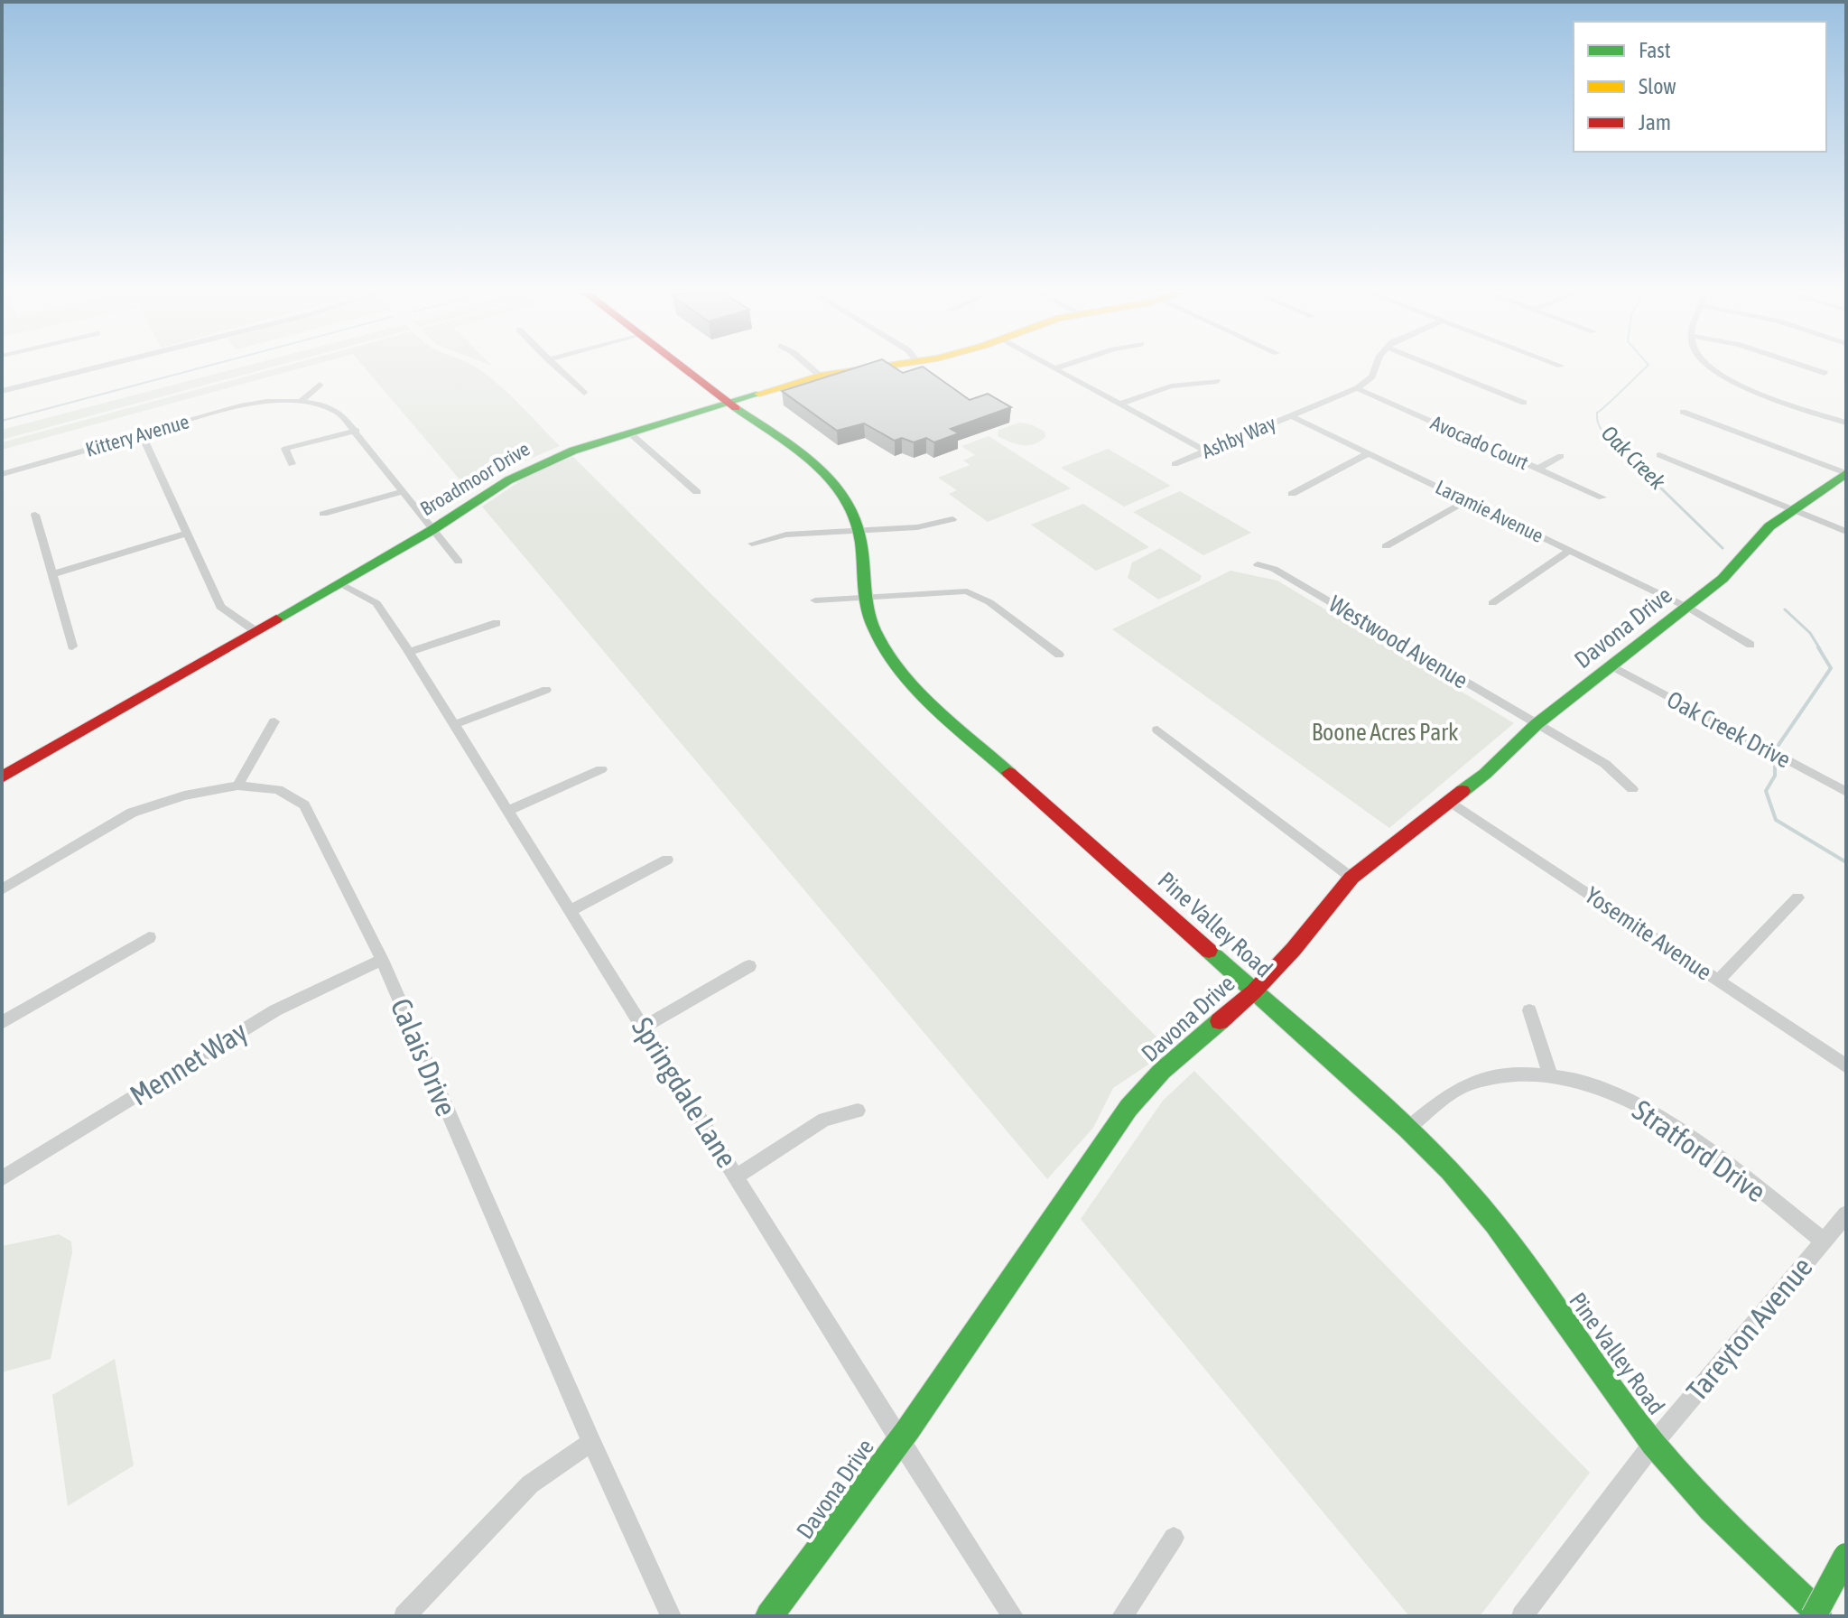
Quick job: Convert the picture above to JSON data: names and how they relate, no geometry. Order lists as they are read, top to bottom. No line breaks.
{"streets":{"main road":["Broadmoor Drive","Davona Drive","Pine Valley Road"],"street":["Kittery Avenue","Ashby Way","Avocado Court","Laramie Avenue","Westwood Avenue","Oak Creek Drive","Yosemite Avenue","Calais Drive","Mennet Way","Springdale Lane","Stratford Drive","Tareyton Avenue"]},"crossings":[["Kittery Avenue","Broadmoor Drive"],["Ashby Way","Avocado Court"],["Ashby Way","Laramie Avenue"],["Broadmoor Drive","Pine Valley Road"],["Broadmoor Drive","Springdale Lane"],["Laramie Avenue","Davona Drive"],["Davona Drive","Westwood Avenue"],["Davona Drive","Oak Creek Drive"],["Davona Drive","Pine Valley Road"],["Davona Drive","Yosemite Avenue"],["Davona Drive","Springdale Lane"],["Pine Valley Road","Stratford Drive"],["Pine Valley Road","Tareyton Avenue"],["Calais Drive","Mennet Way"],["Stratford Drive","Tareyton Avenue"]],"water":["Oak Creek"],"parks":["Boone Acres Park"],"legend":["Fast","Slow","Jam"]}
